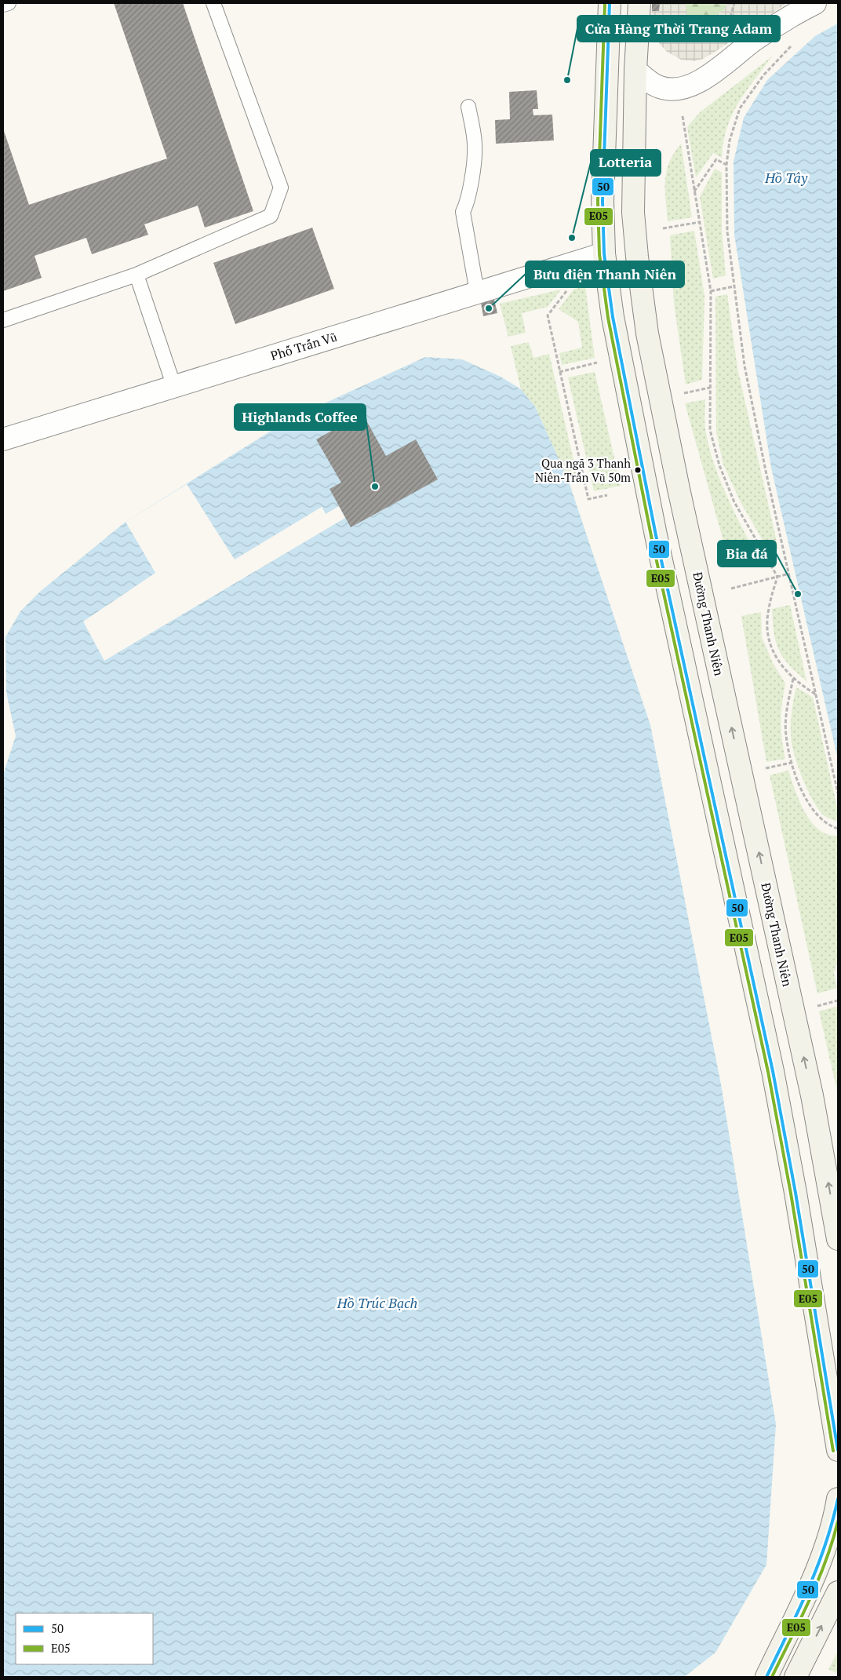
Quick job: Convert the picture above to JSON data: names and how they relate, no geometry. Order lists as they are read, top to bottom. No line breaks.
{"streets":{"main road":["Đường Thanh Niên"],"street":["Phố Trấn Vũ"]},"water":["Hồ Tây","Hồ Trúc Bạch"],"places":["Cửa Hàng Thời Trang Adam","Lotteria","Bưu điện Thanh Niên","Qua ngã 3 Thanh Niên-Trấn Vũ 50m","Highlands Coffee","Bia đá"],"lines":["transit line 50","transit line E05"],"legend":["50","E05"]}
